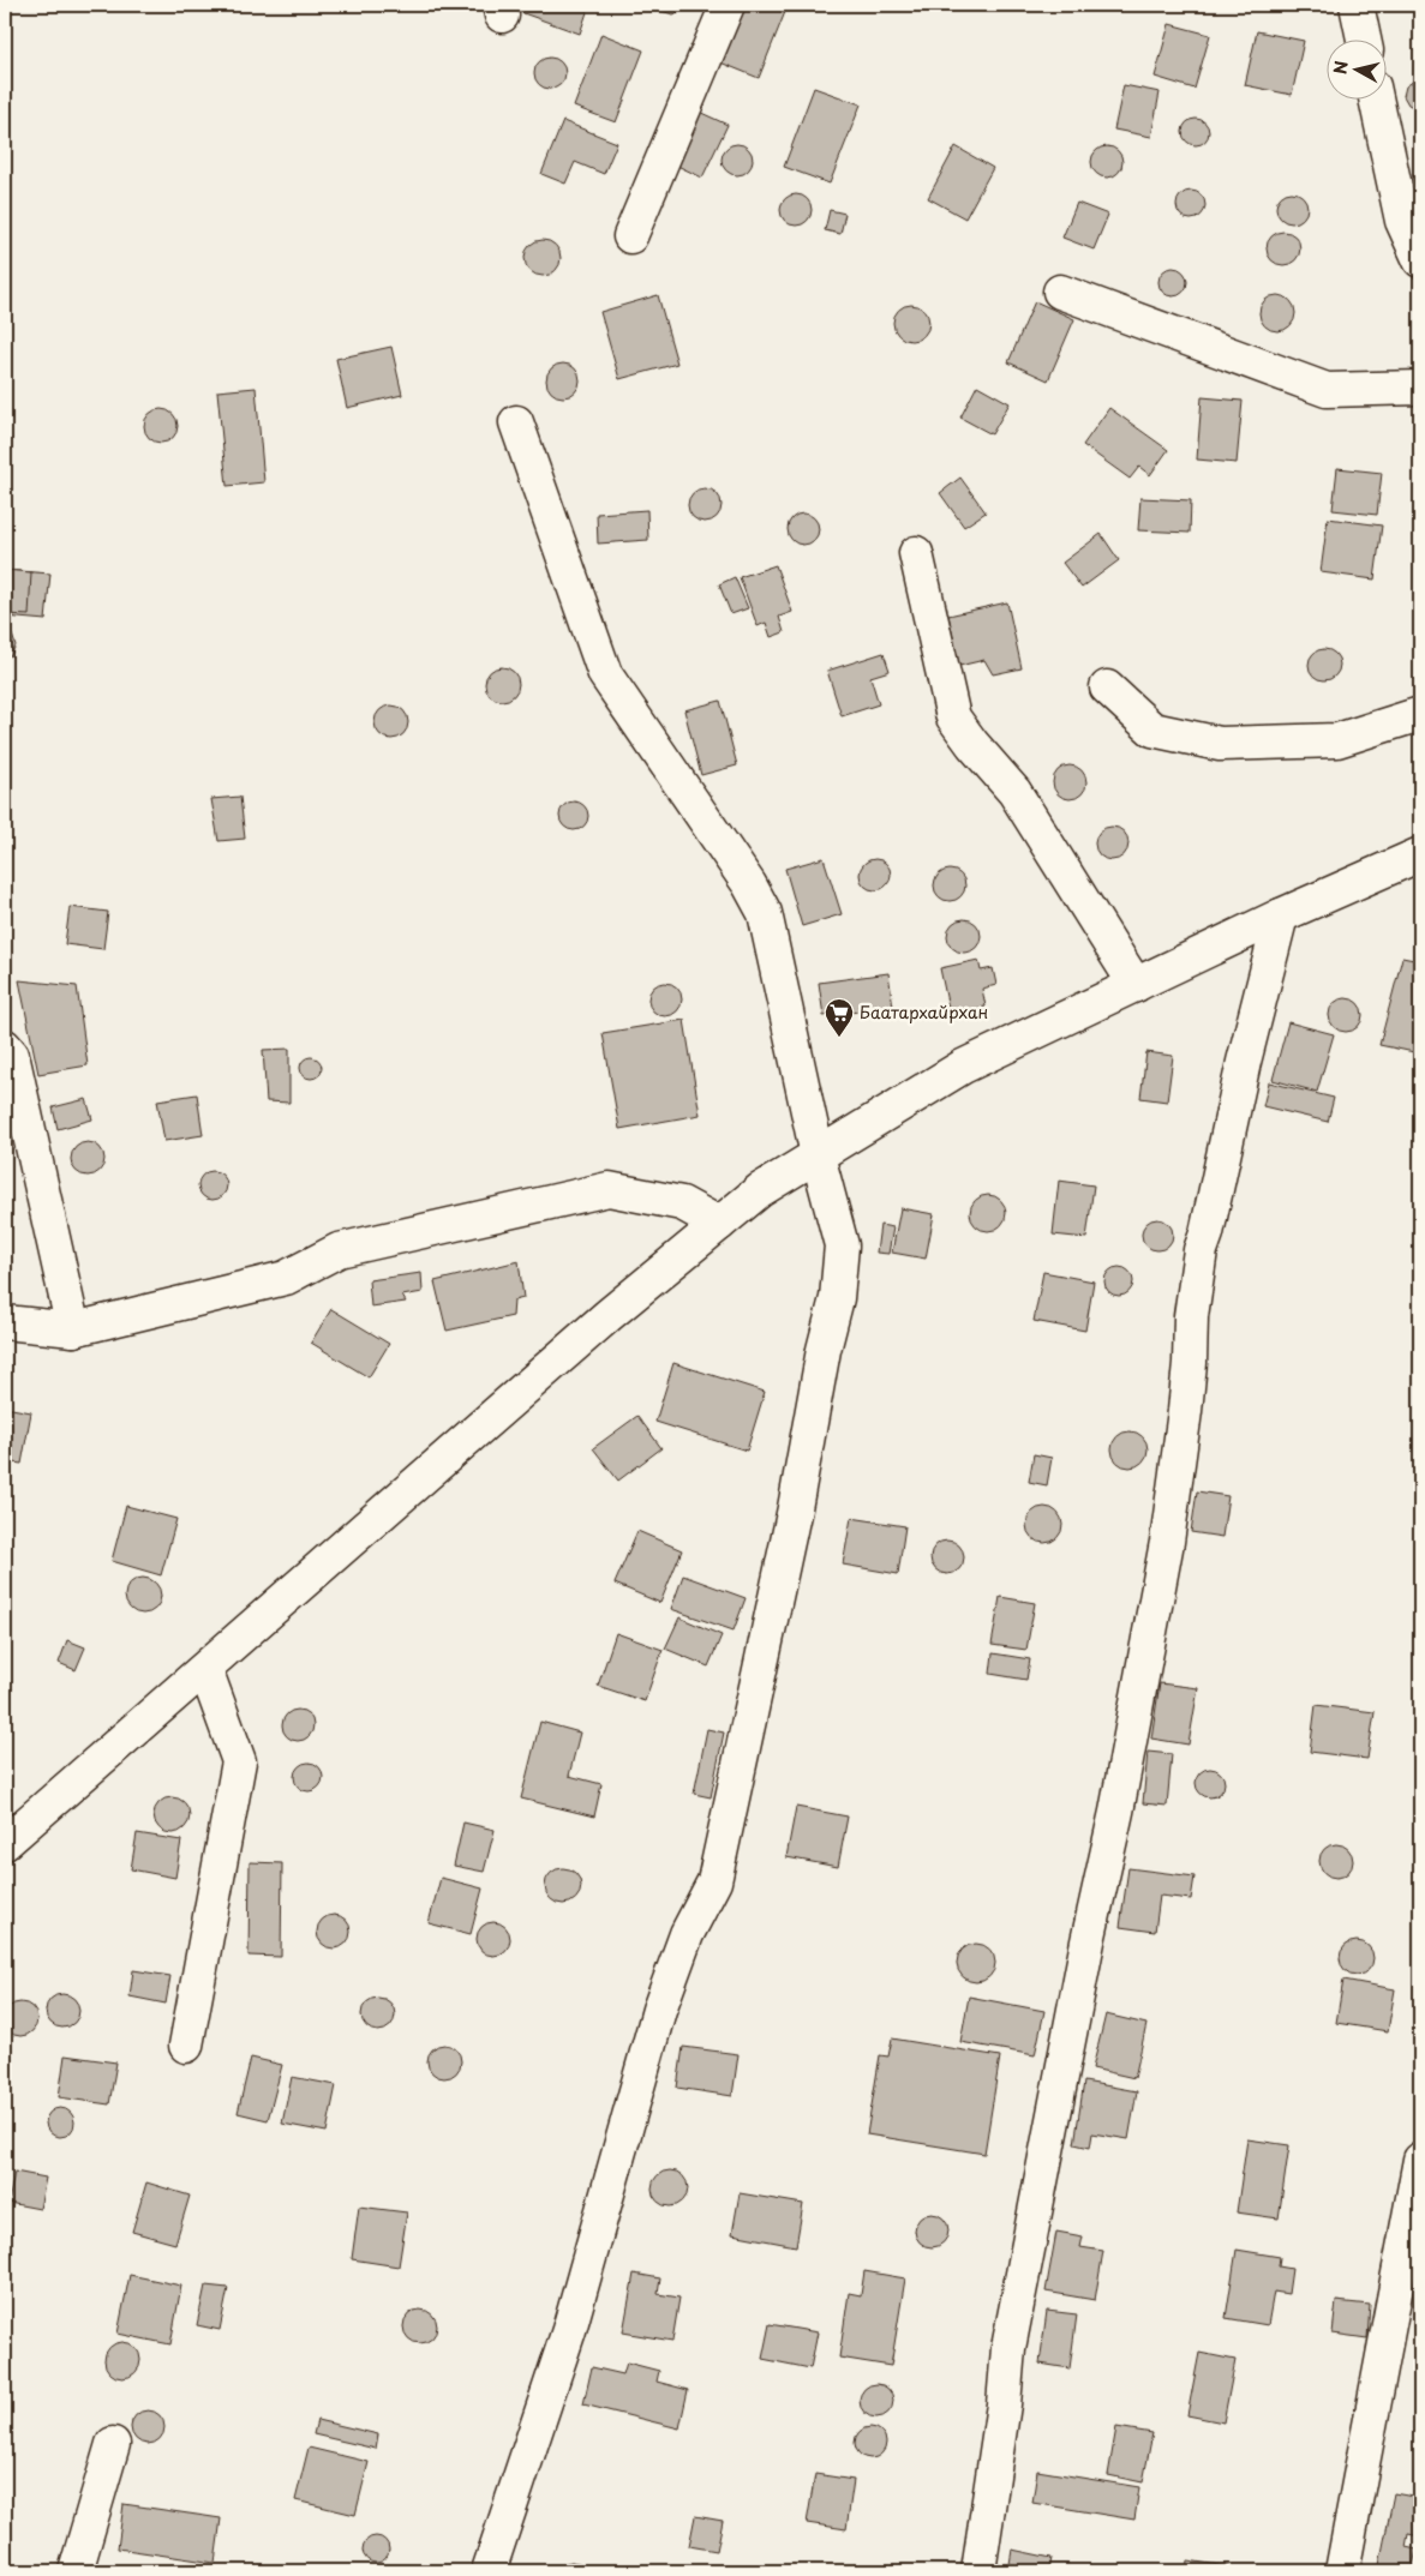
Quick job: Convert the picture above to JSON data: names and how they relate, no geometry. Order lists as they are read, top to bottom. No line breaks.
{"places":{"supermarket":["Баатархайрхан"]},"north":"left"}
